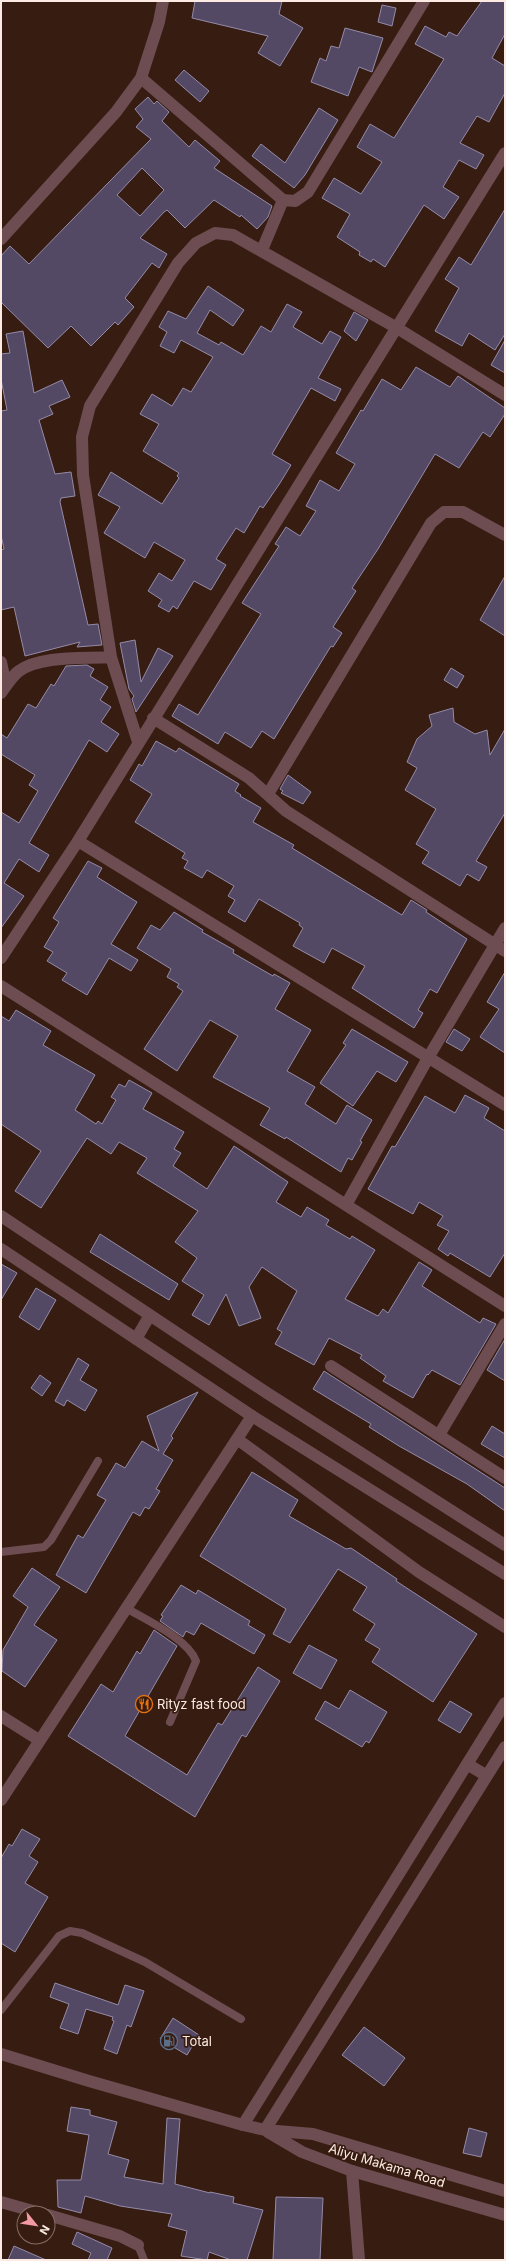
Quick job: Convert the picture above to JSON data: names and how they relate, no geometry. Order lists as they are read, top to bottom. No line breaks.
{"streets":{"street":["Aliyu Makama Road"]},"places":{"restaurant":["Rityz fast food"],"fuel station":["Total"]},"north":"bottom right"}
